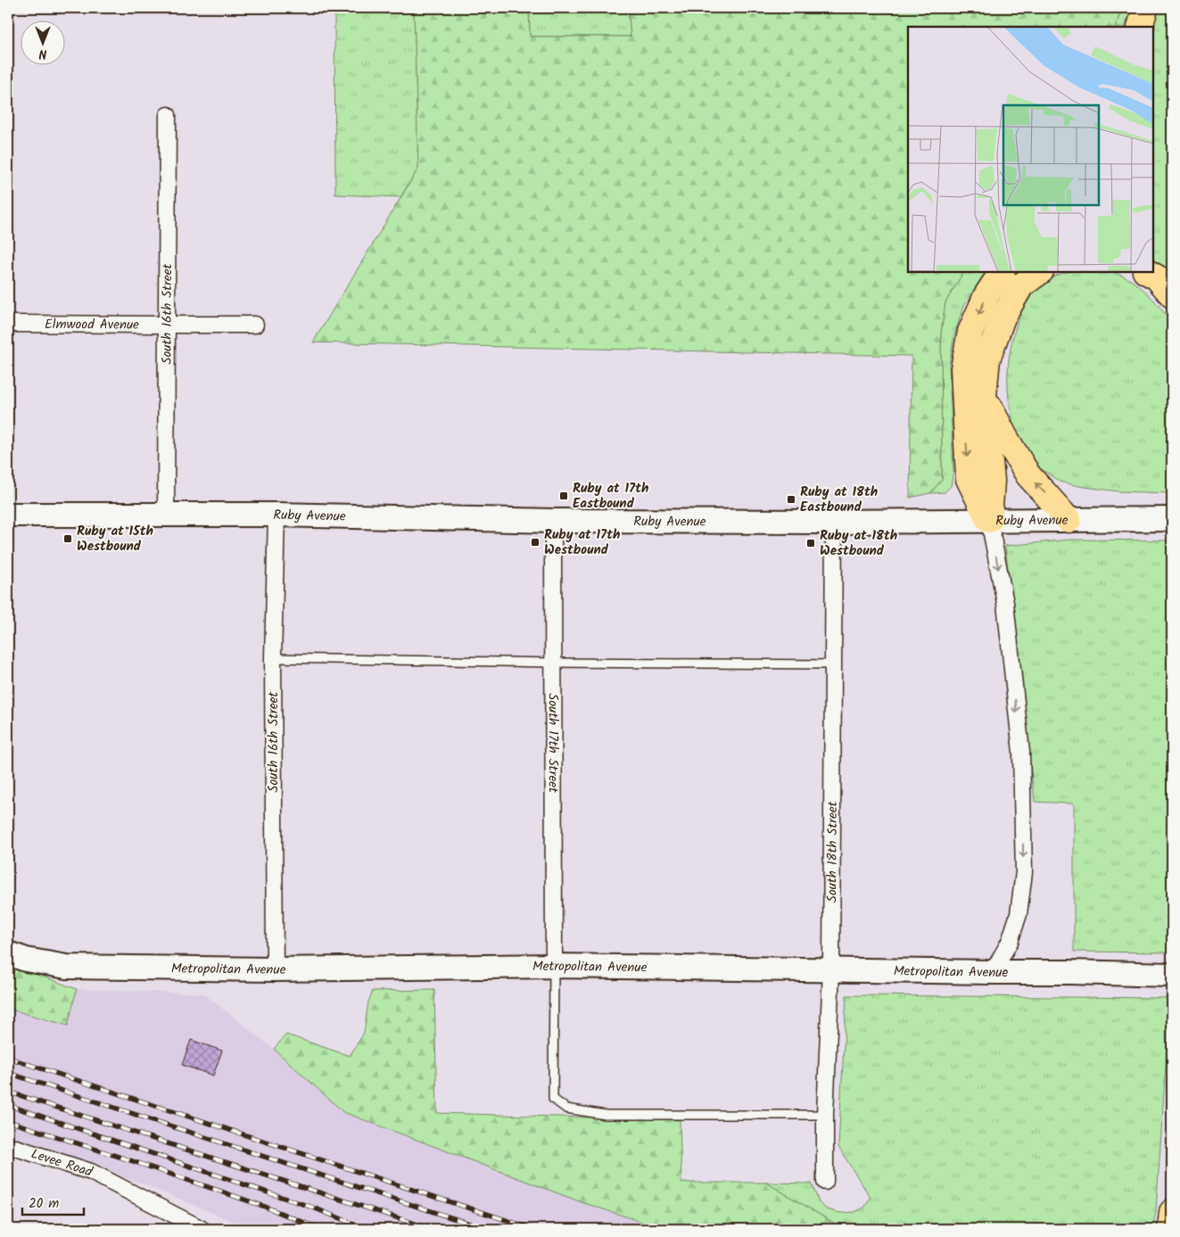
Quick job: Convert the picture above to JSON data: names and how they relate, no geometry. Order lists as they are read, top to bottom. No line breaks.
{"streets":{"street":["South 16th Street","Elmwood Avenue","Ruby Avenue","South 17th Street","South 18th Street","Metropolitan Avenue","Levee Road"]},"crossings":[["South 16th Street","Elmwood Avenue"],["South 16th Street","Ruby Avenue"],["South 16th Street","Metropolitan Avenue"],["Ruby Avenue","South 17th Street"],["Ruby Avenue","South 18th Street"],["South 17th Street","Metropolitan Avenue"],["South 18th Street","Metropolitan Avenue"]],"places":{"transit":["Ruby at 17th Eastbound","Ruby at 18th Eastbound","Ruby at 15th Westbound","Ruby at 17th Westbound","Ruby at 18th Westbound"]},"scale_bar":"20 m","north":"bottom"}
